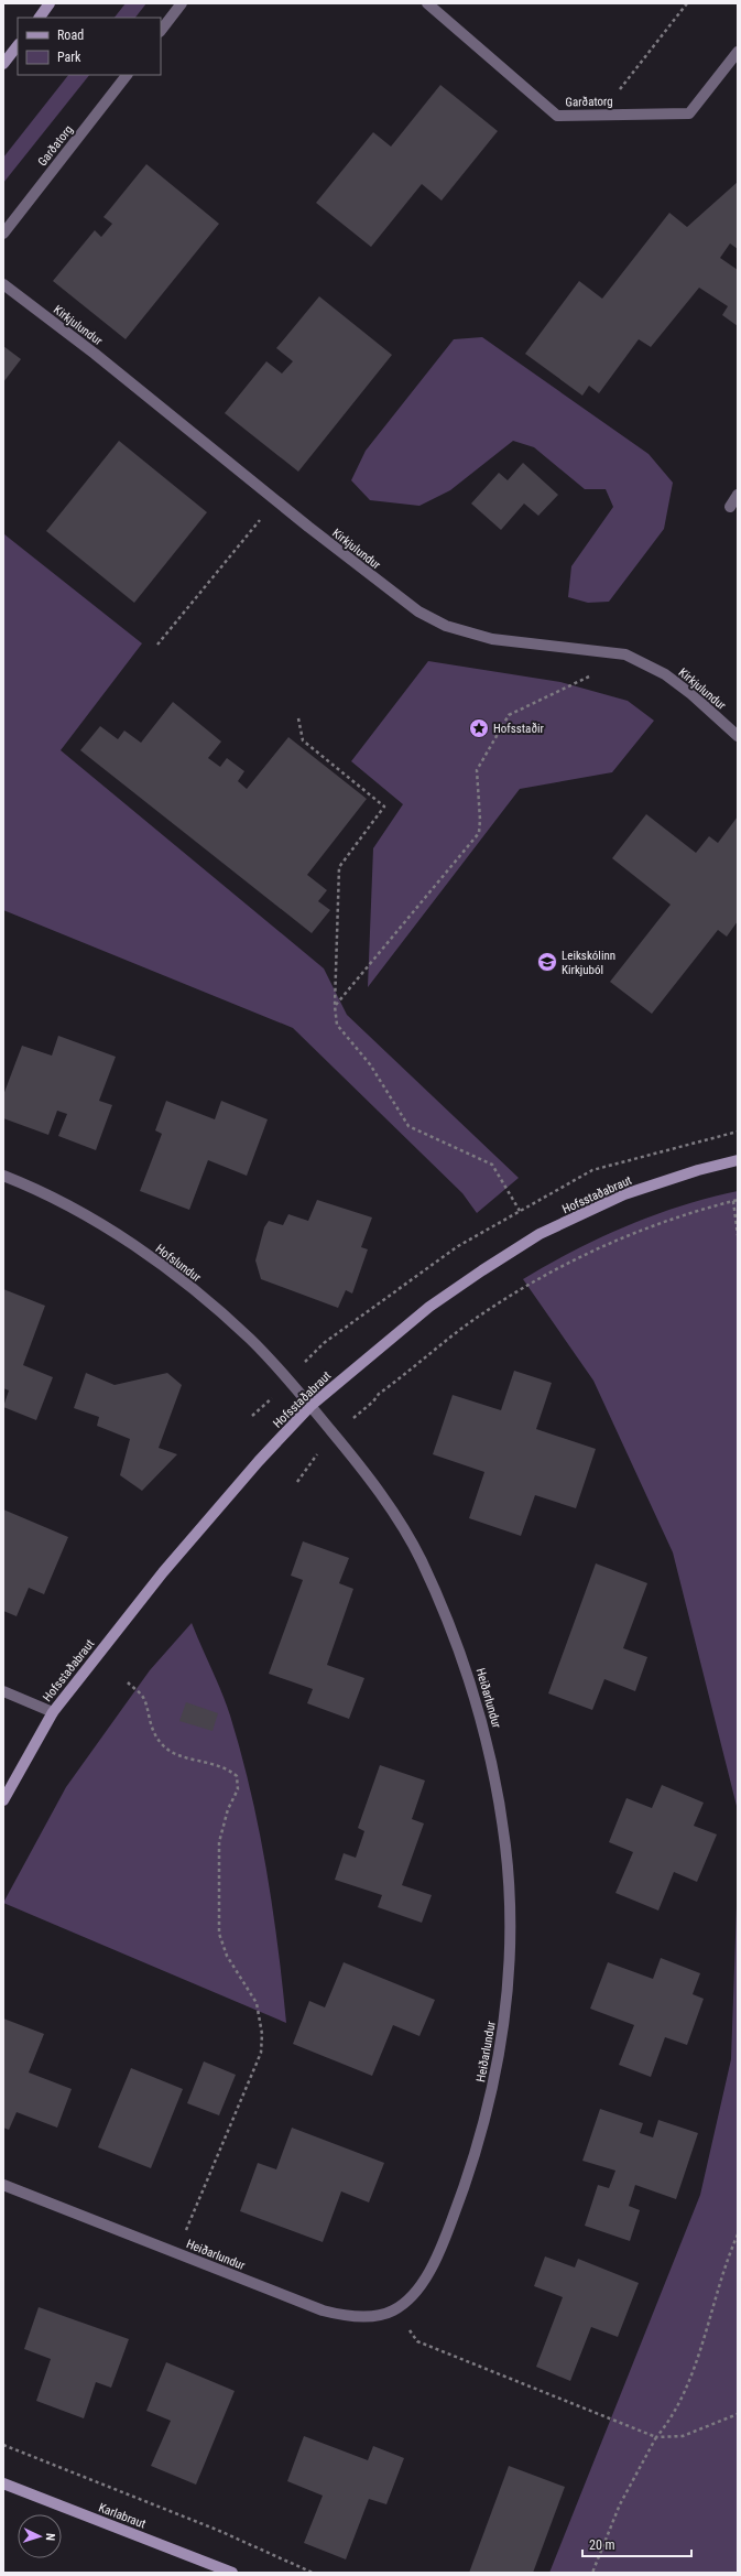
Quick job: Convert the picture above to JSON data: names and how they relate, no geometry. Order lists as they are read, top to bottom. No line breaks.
{"streets":{"street":["Garðatorg","Kirkjulundur","Hofsstaðabraut","Hofslundur","Heiðarlundur","Karlabraut"]},"crossings":[["Hofsstaðabraut","Hofslundur"],["Hofsstaðabraut","Heiðarlundur"],["Hofslundur","Heiðarlundur"]],"places":{"place":["Hofsstaðir"],"school or university":["Leikskólinn Kirkjuból"]},"legend":["Road","Park"],"scale_bar":"20 m","north":"right"}
